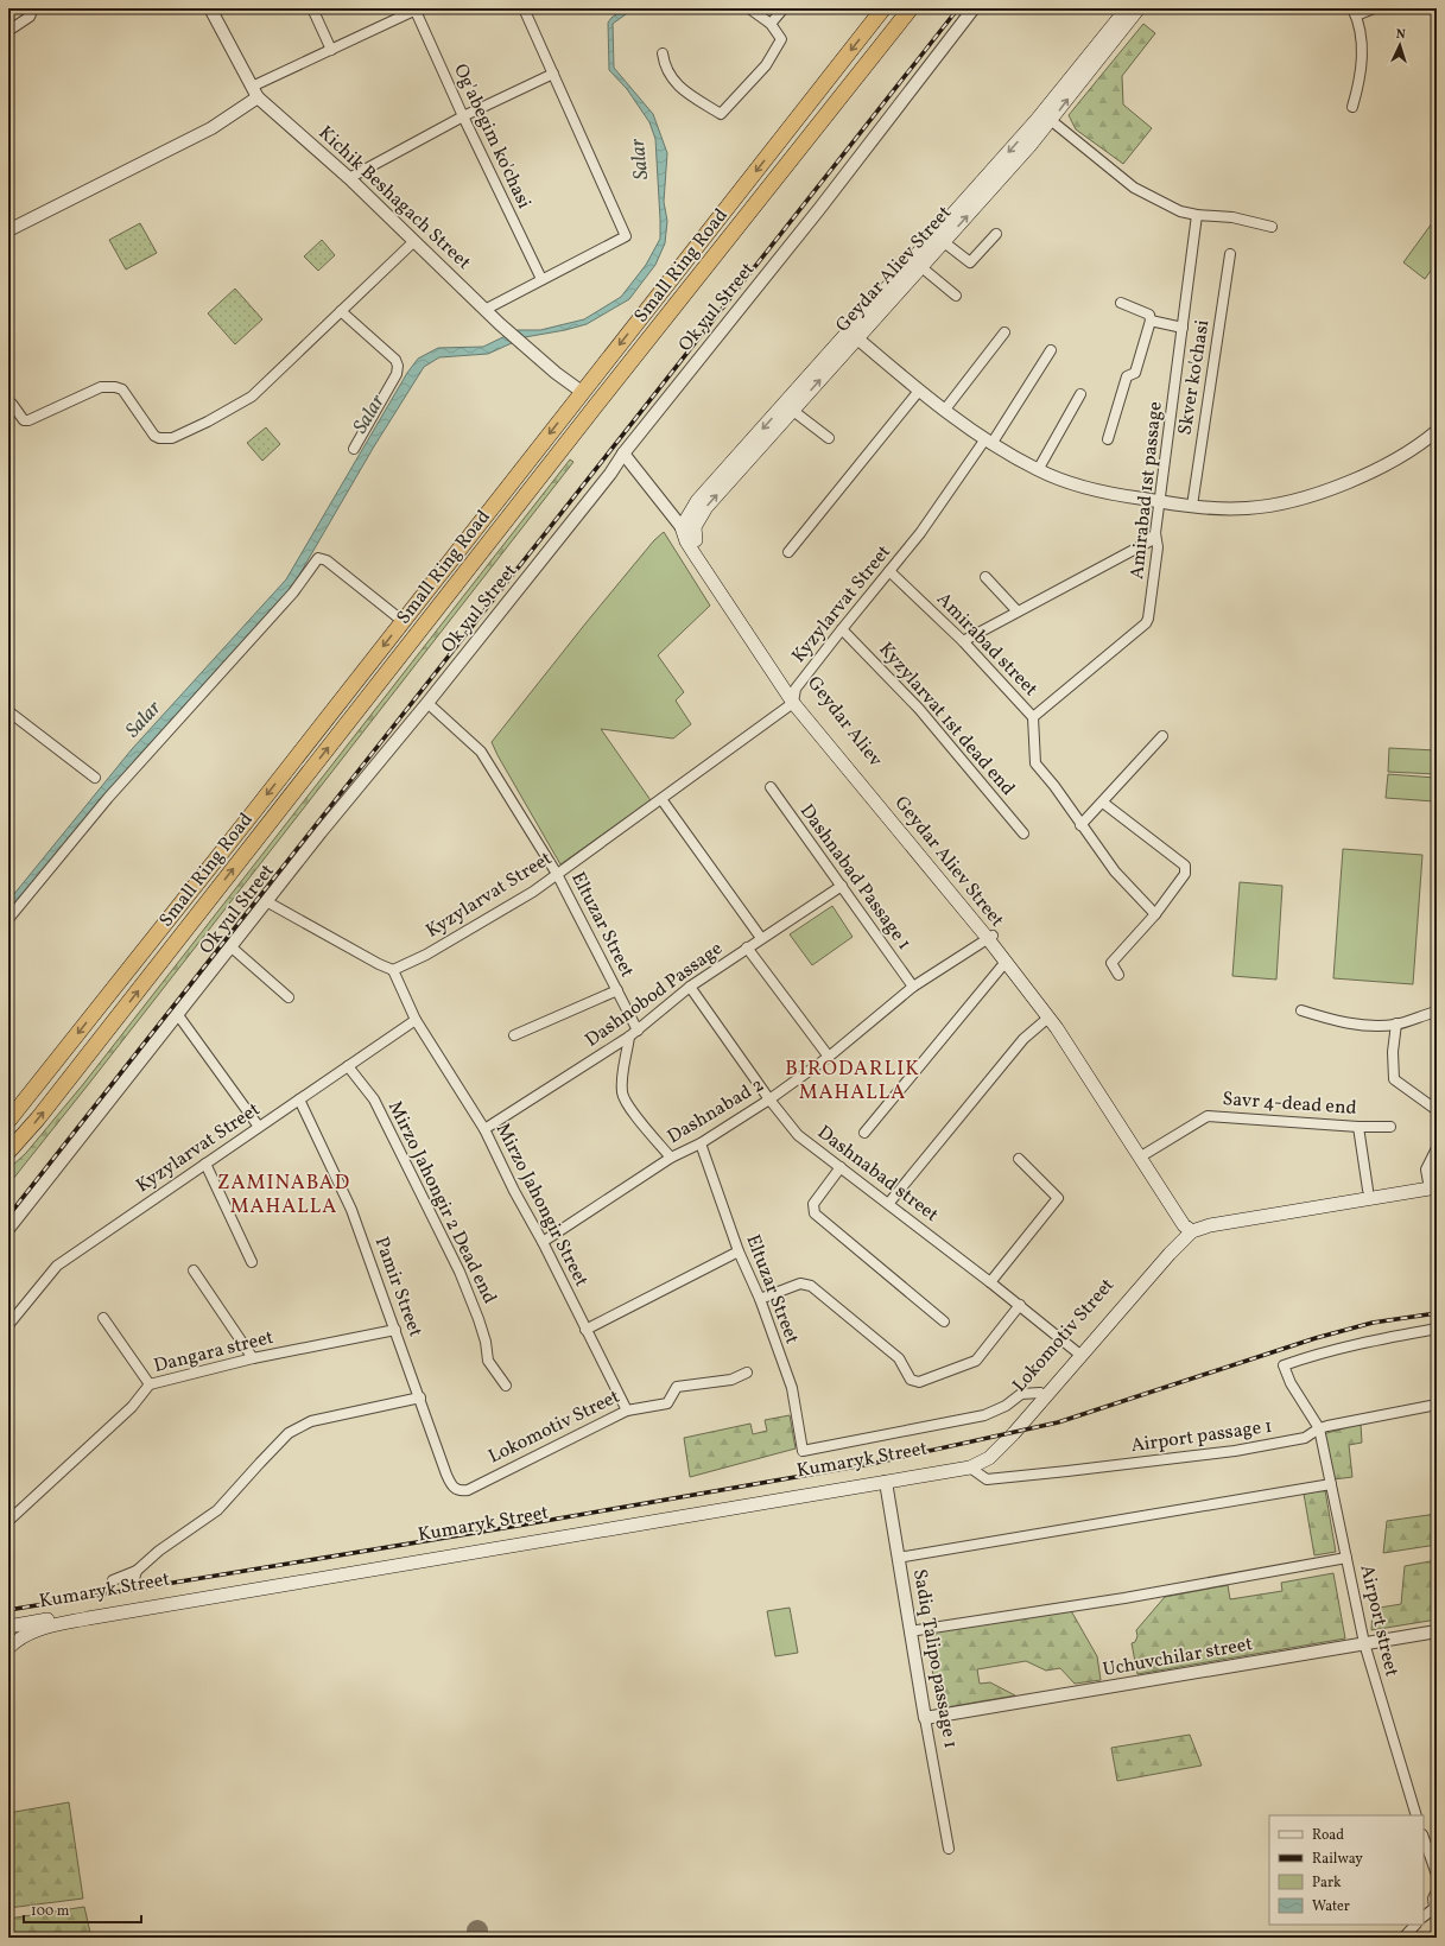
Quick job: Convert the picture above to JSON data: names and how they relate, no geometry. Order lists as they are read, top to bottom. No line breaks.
{"streets":{"highway":["Small Ring Road"],"main road":["Geydar Aliev Street","Geydar Aliev","Lokomotiv Street","Kumaryk Street"],"street":["Og'abegim ko'chasi","Kichik Beshagach Street","Ok yul Street","Skver ko'chasi","Amirabad 1st passage","Kyzylarvat Street","Amirabad street","Kyzylarvat 1st dead end","Dashnabad Passage 1","Eltuzar Street","Dashnobod Passage","Savr 4-dead end","Dashnabad 2","Dashnabad street","Mirzo Jahongir 2 Dead end","Mirzo Jahongir Street","Pamir Street","Dangara street","Аirport passage 1","Аirport street","Uchuvchilar street","Sadiq Talipo passage 1"]},"crossings":[["Kichik Beshagach Street","Small Ring Road"],["Geydar Aliev Street","Ok yul Street"],["Geydar Aliev Street","Kyzylarvat Street"],["Geydar Aliev Street","Geydar Aliev"],["Geydar Aliev Street","Savr 4-dead end"],["Geydar Aliev Street","Dashnabad 2"],["Geydar Aliev Street","Lokomotiv Street"],["Ok yul Street","Eltuzar Street"],["Amirabad 1st passage","Amirabad street"],["Kyzylarvat Street","Amirabad street"],["Kyzylarvat Street","Kyzylarvat 1st dead end"],["Kyzylarvat Street","Geydar Aliev"],["Kyzylarvat Street","Eltuzar Street"],["Kyzylarvat Street","Mirzo Jahongir 2 Dead end"],["Kyzylarvat Street","Mirzo Jahongir Street"],["Kyzylarvat Street","Pamir Street"],["Dashnabad Passage 1","Dashnobod Passage"],["Dashnabad Passage 1","Dashnabad 2"],["Eltuzar Street","Dashnobod Passage"],["Eltuzar Street","Dashnabad 2"],["Eltuzar Street","Lokomotiv Street"],["Dashnobod Passage","Dashnabad street"],["Dashnobod Passage","Mirzo Jahongir Street"],["Dashnabad 2","Dashnabad street"],["Dashnabad 2","Mirzo Jahongir Street"],["Dashnabad street","Lokomotiv Street"],["Mirzo Jahongir Street","Lokomotiv Street"],["Pamir Street","Lokomotiv Street"],["Pamir Street","Dangara street"],["Lokomotiv Street","Аirport passage 1"],["Lokomotiv Street","Kumaryk Street"],["Аirport passage 1","Kumaryk Street"],["Аirport passage 1","Аirport street"],["Kumaryk Street","Sadiq Talipo passage 1"],["Аirport street","Uchuvchilar street"],["Uchuvchilar street","Sadiq Talipo passage 1"]],"districts":["BIRODARLIK MAHALLA","ZAMINABAD MAHALLA"],"water":["Salar"],"legend":["Road","Railway","Park","Water"],"scale_bar":"100 m","north":"top"}
